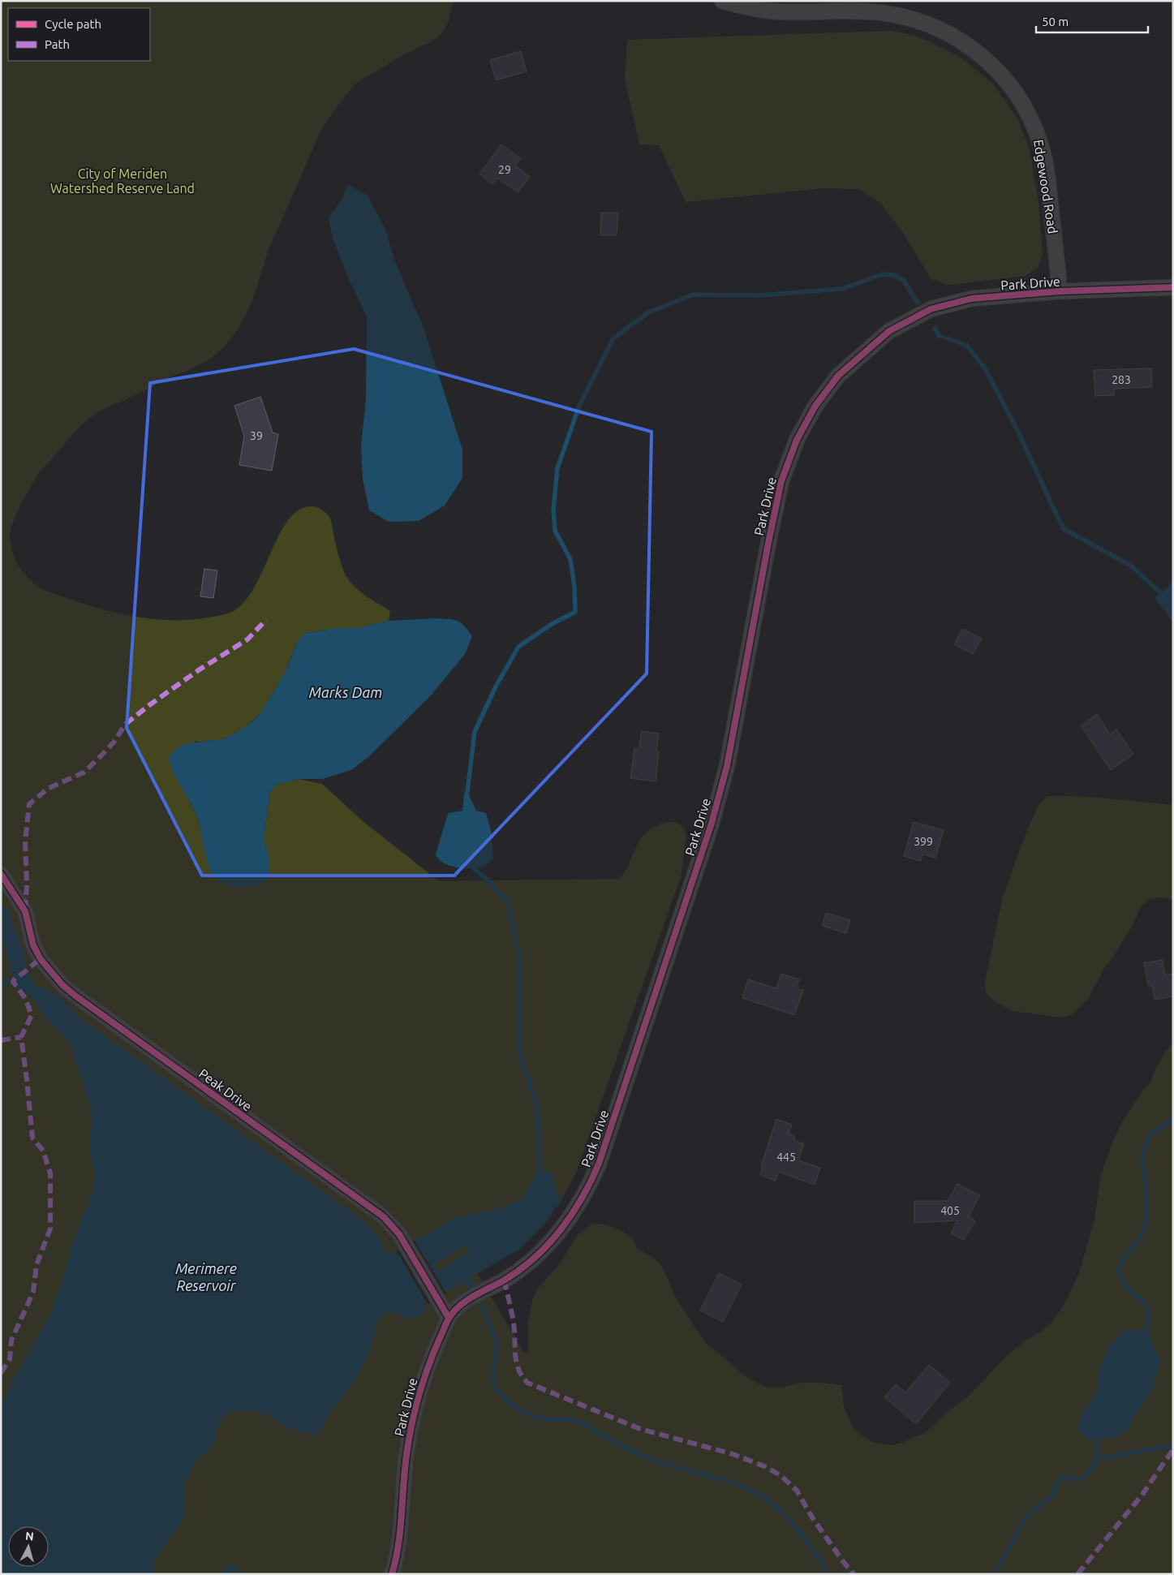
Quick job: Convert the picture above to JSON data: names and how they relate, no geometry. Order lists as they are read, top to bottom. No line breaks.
{"streets":{"street":["Edgewood Road","Park Drive","Peak Drive"]},"crossings":[["Edgewood Road","Park Drive"],["Park Drive","Peak Drive"]],"water":["Marks Dam","Merimere Reservoir"],"parks":["City of Meriden Watershed Reserve Land"],"house_numbers":["29","283","39","399","445","405"],"legend":["Cycle path","Path"],"scale_bar":"50 m","north":"top"}
